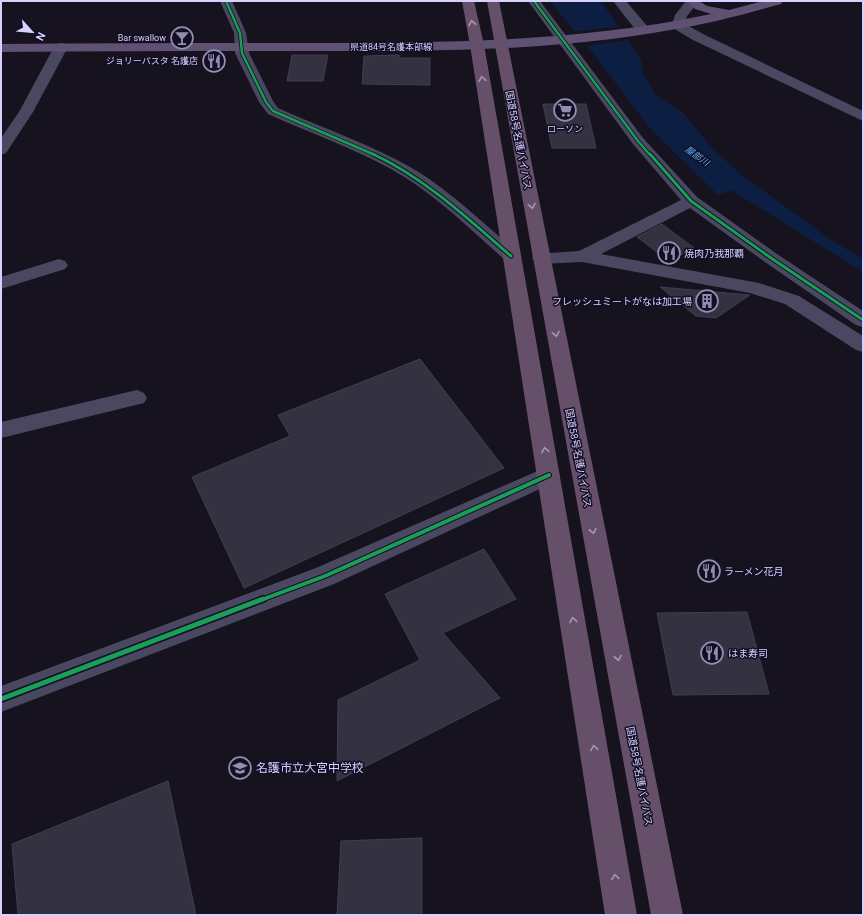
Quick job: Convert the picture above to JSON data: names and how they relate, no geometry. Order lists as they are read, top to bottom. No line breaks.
{"streets":{"highway":["国道58号名護バイパス"],"main road":["県道84号名護本部線"]},"crossings":[["県道84号名護本部線","国道58号名護バイパス"]],"water":["屋部川"],"places":{"bar":["Bar swallow"],"restaurant":["ジョリーパスタ 名護店","焼肉乃我那覇","ラーメン花月","はま寿司"],"supermarket":["ローソン"],"building":["フレッシュミートがなは加工場"],"school or university":["名護市立大宮中学校"]},"north":"bottom right"}
